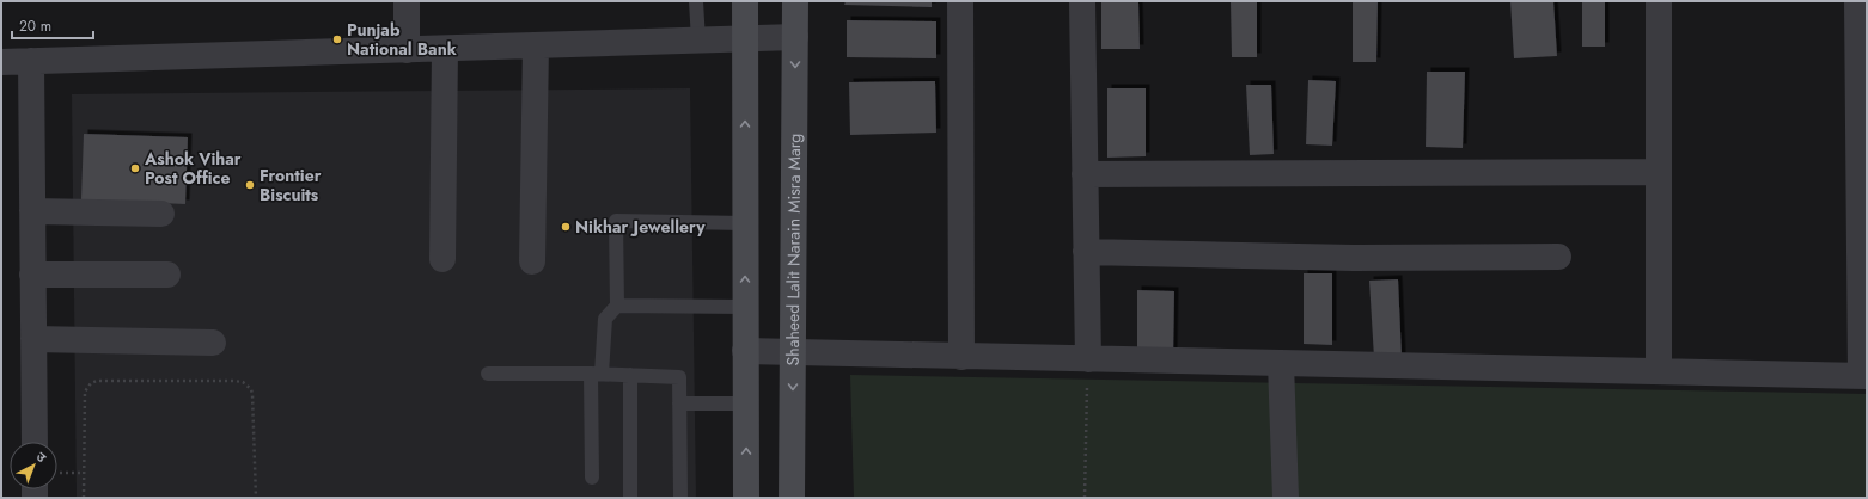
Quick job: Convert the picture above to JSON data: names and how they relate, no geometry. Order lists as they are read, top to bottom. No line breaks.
{"streets":{"street":["Shaheed Lalit Narain Misra Marg"]},"places":["Punjab National Bank","Ashok Vihar Post Office","Frontier Biscuits","Nikhar Jewellery"],"scale_bar":"20 m","north":"top right"}
